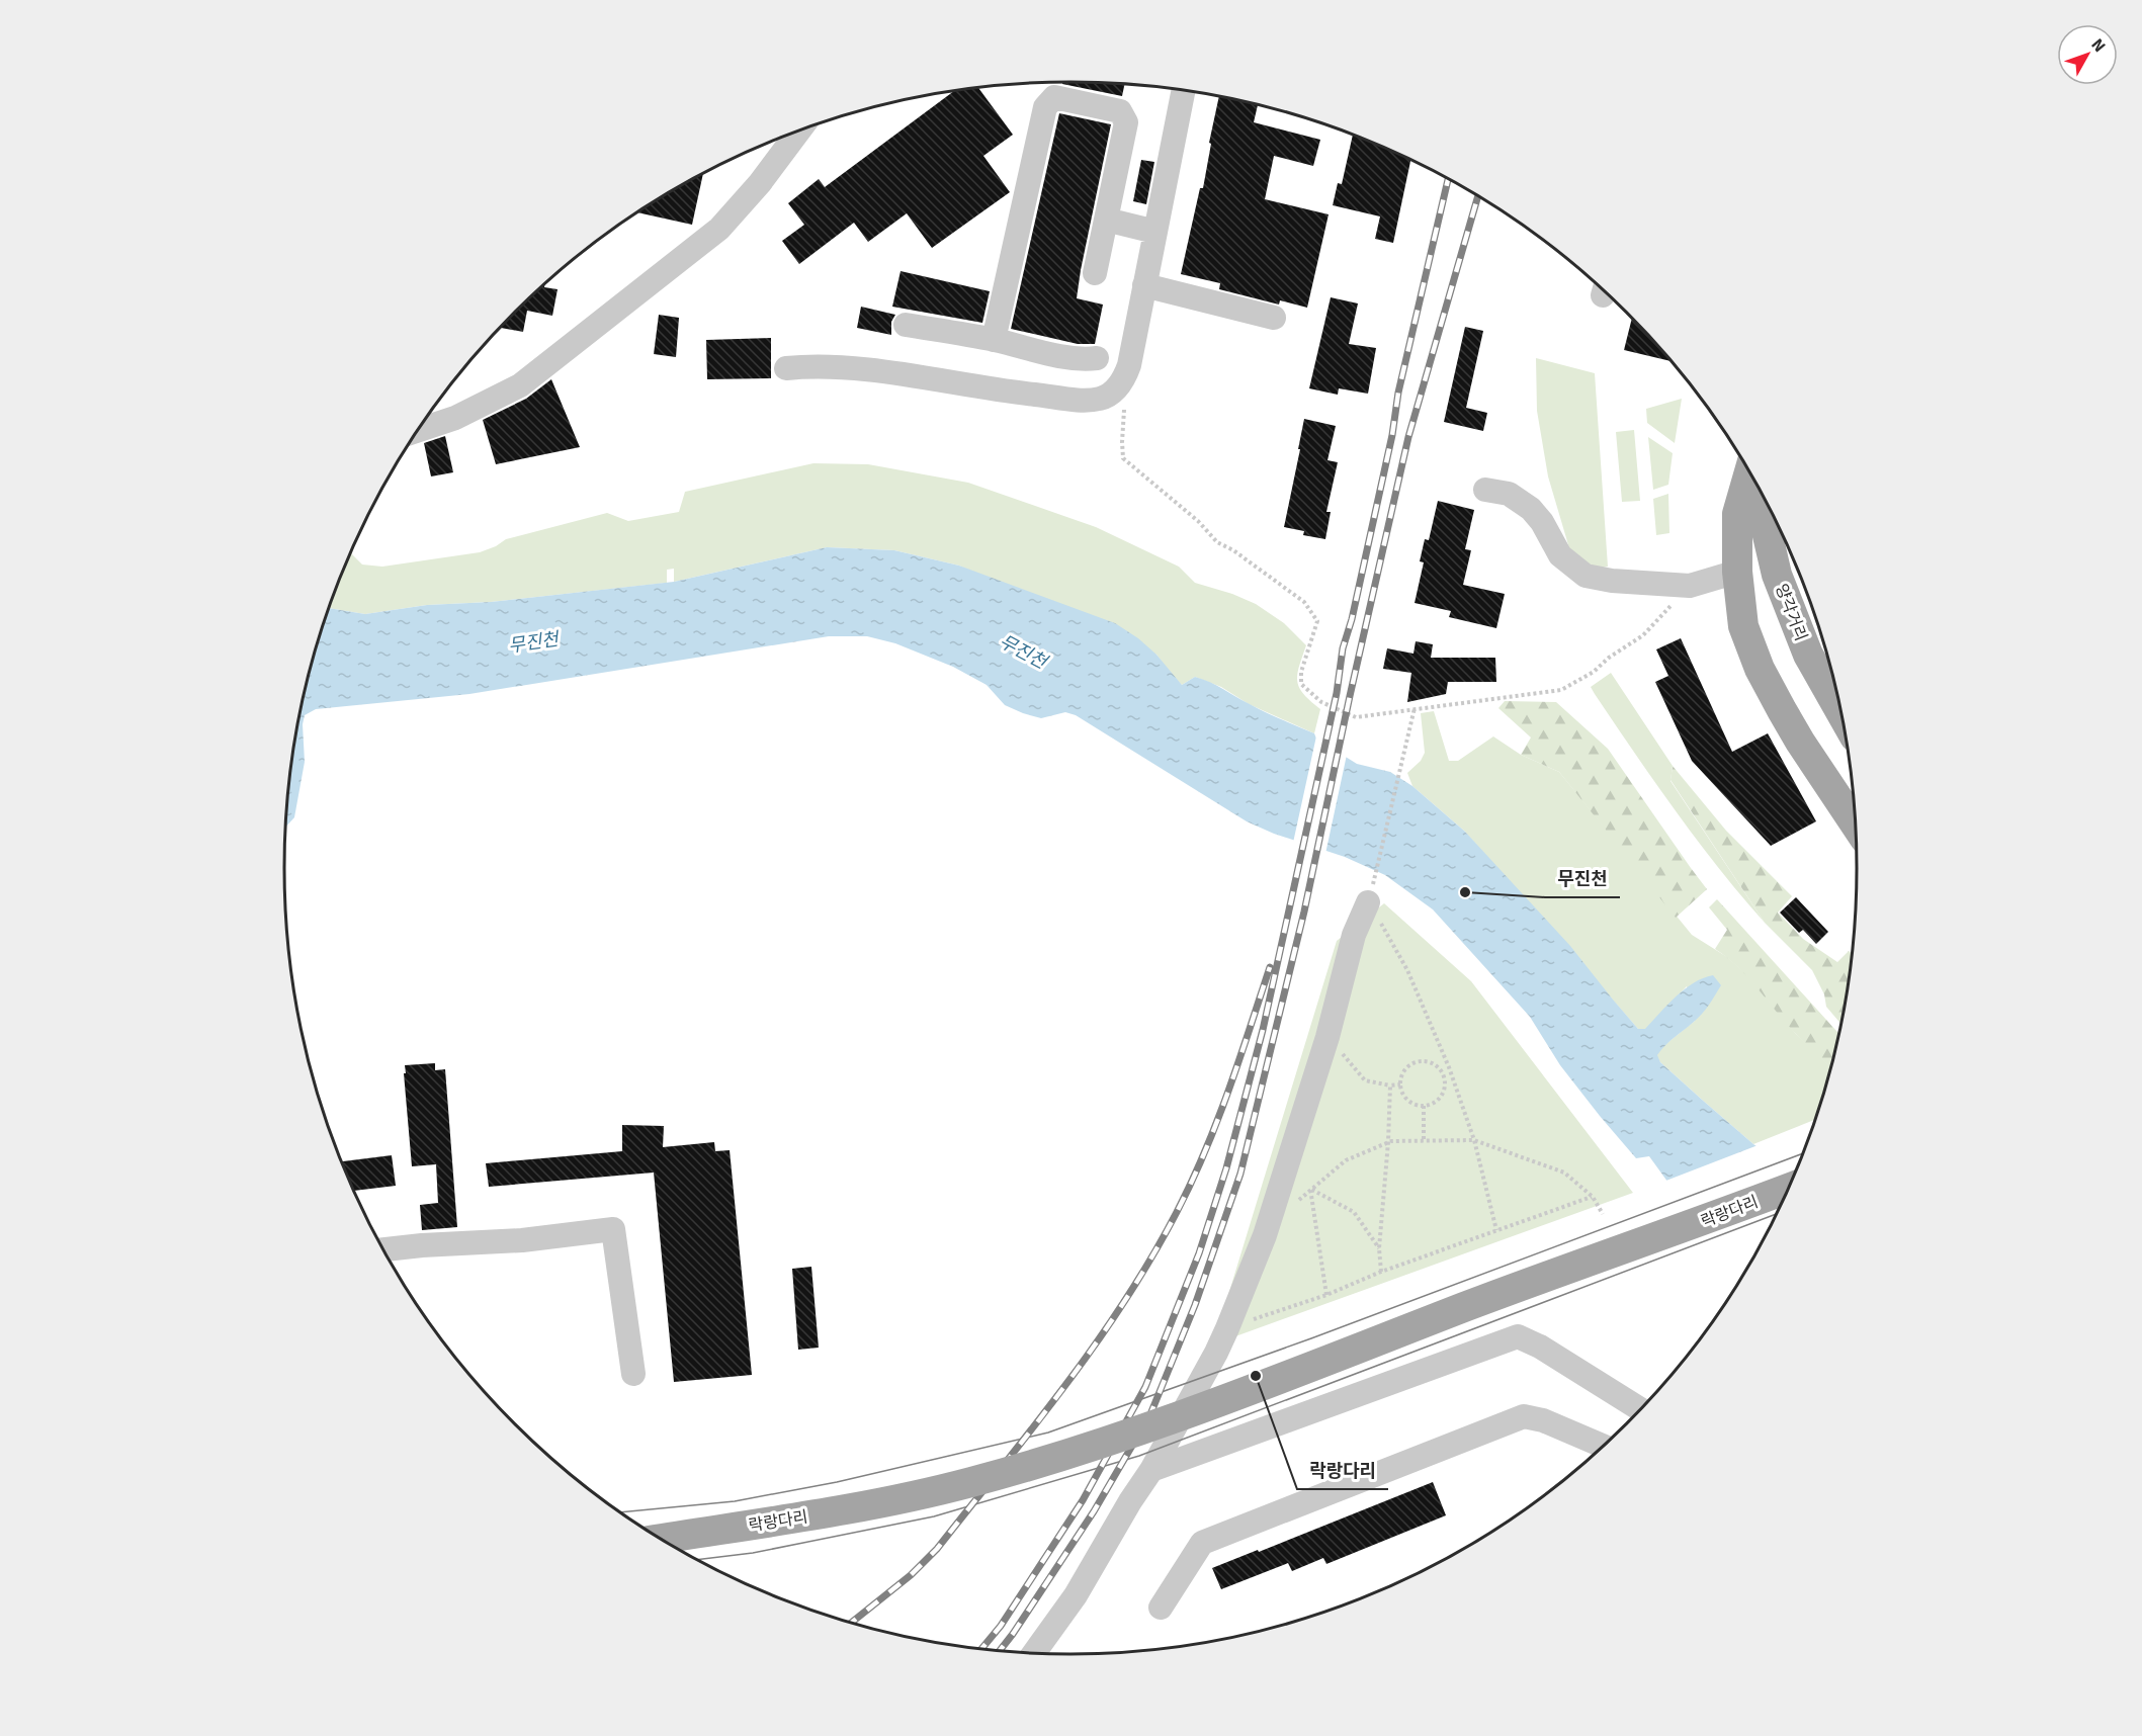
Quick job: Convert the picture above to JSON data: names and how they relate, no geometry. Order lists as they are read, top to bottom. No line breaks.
{"streets":{"main road":["양각거리","락랑다리"]},"water":["무진천"],"places":["무진천","락랑다리"],"north":"top right"}
